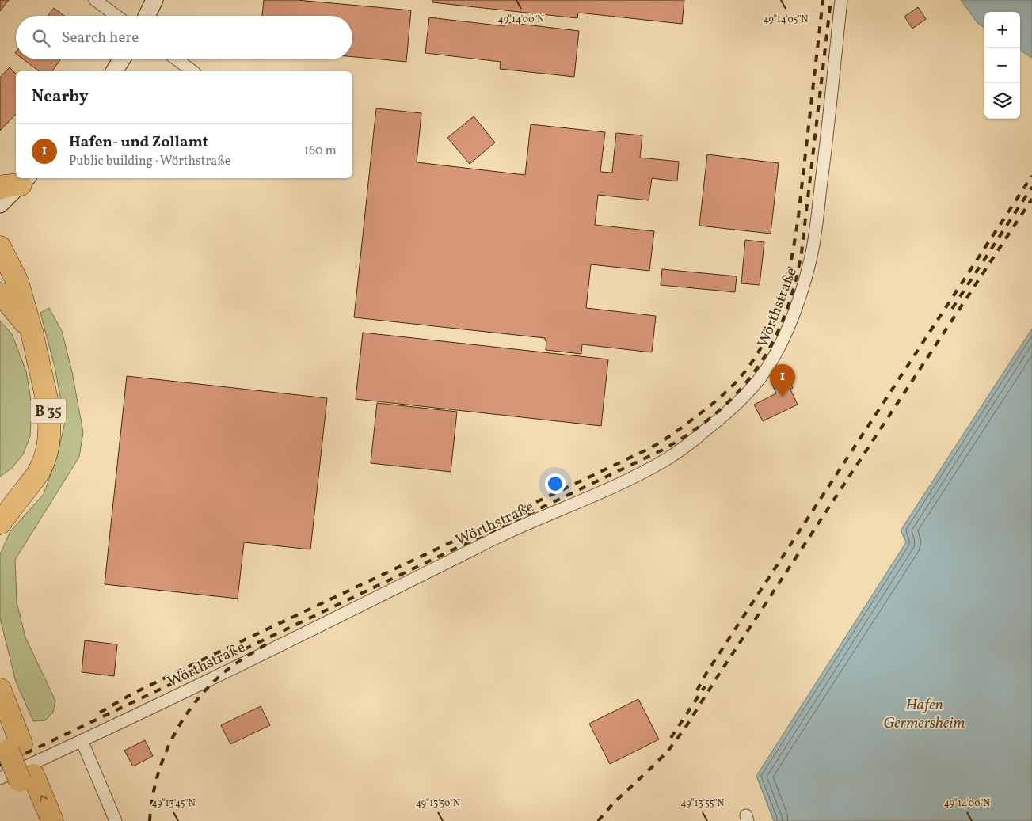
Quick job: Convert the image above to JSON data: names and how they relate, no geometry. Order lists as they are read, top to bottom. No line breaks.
{"streets":{"highway":["B 35"],"street":["Wörthstraße"]},"water":["Hafen Germersheim"],"page":{"map_buttons":["+","−"],"search":"Search here","heading":"Nearby","list":[{"mark":"1","name":"Hafen- und Zollamt","note":"Public building · Wörthstraße","value":"160 m"}],"pins":"1"},"coordinates":["49°14'00\"N","49°14'05\"N","49°13'45\"N","49°13'50\"N","49°13'55\"N"]}
